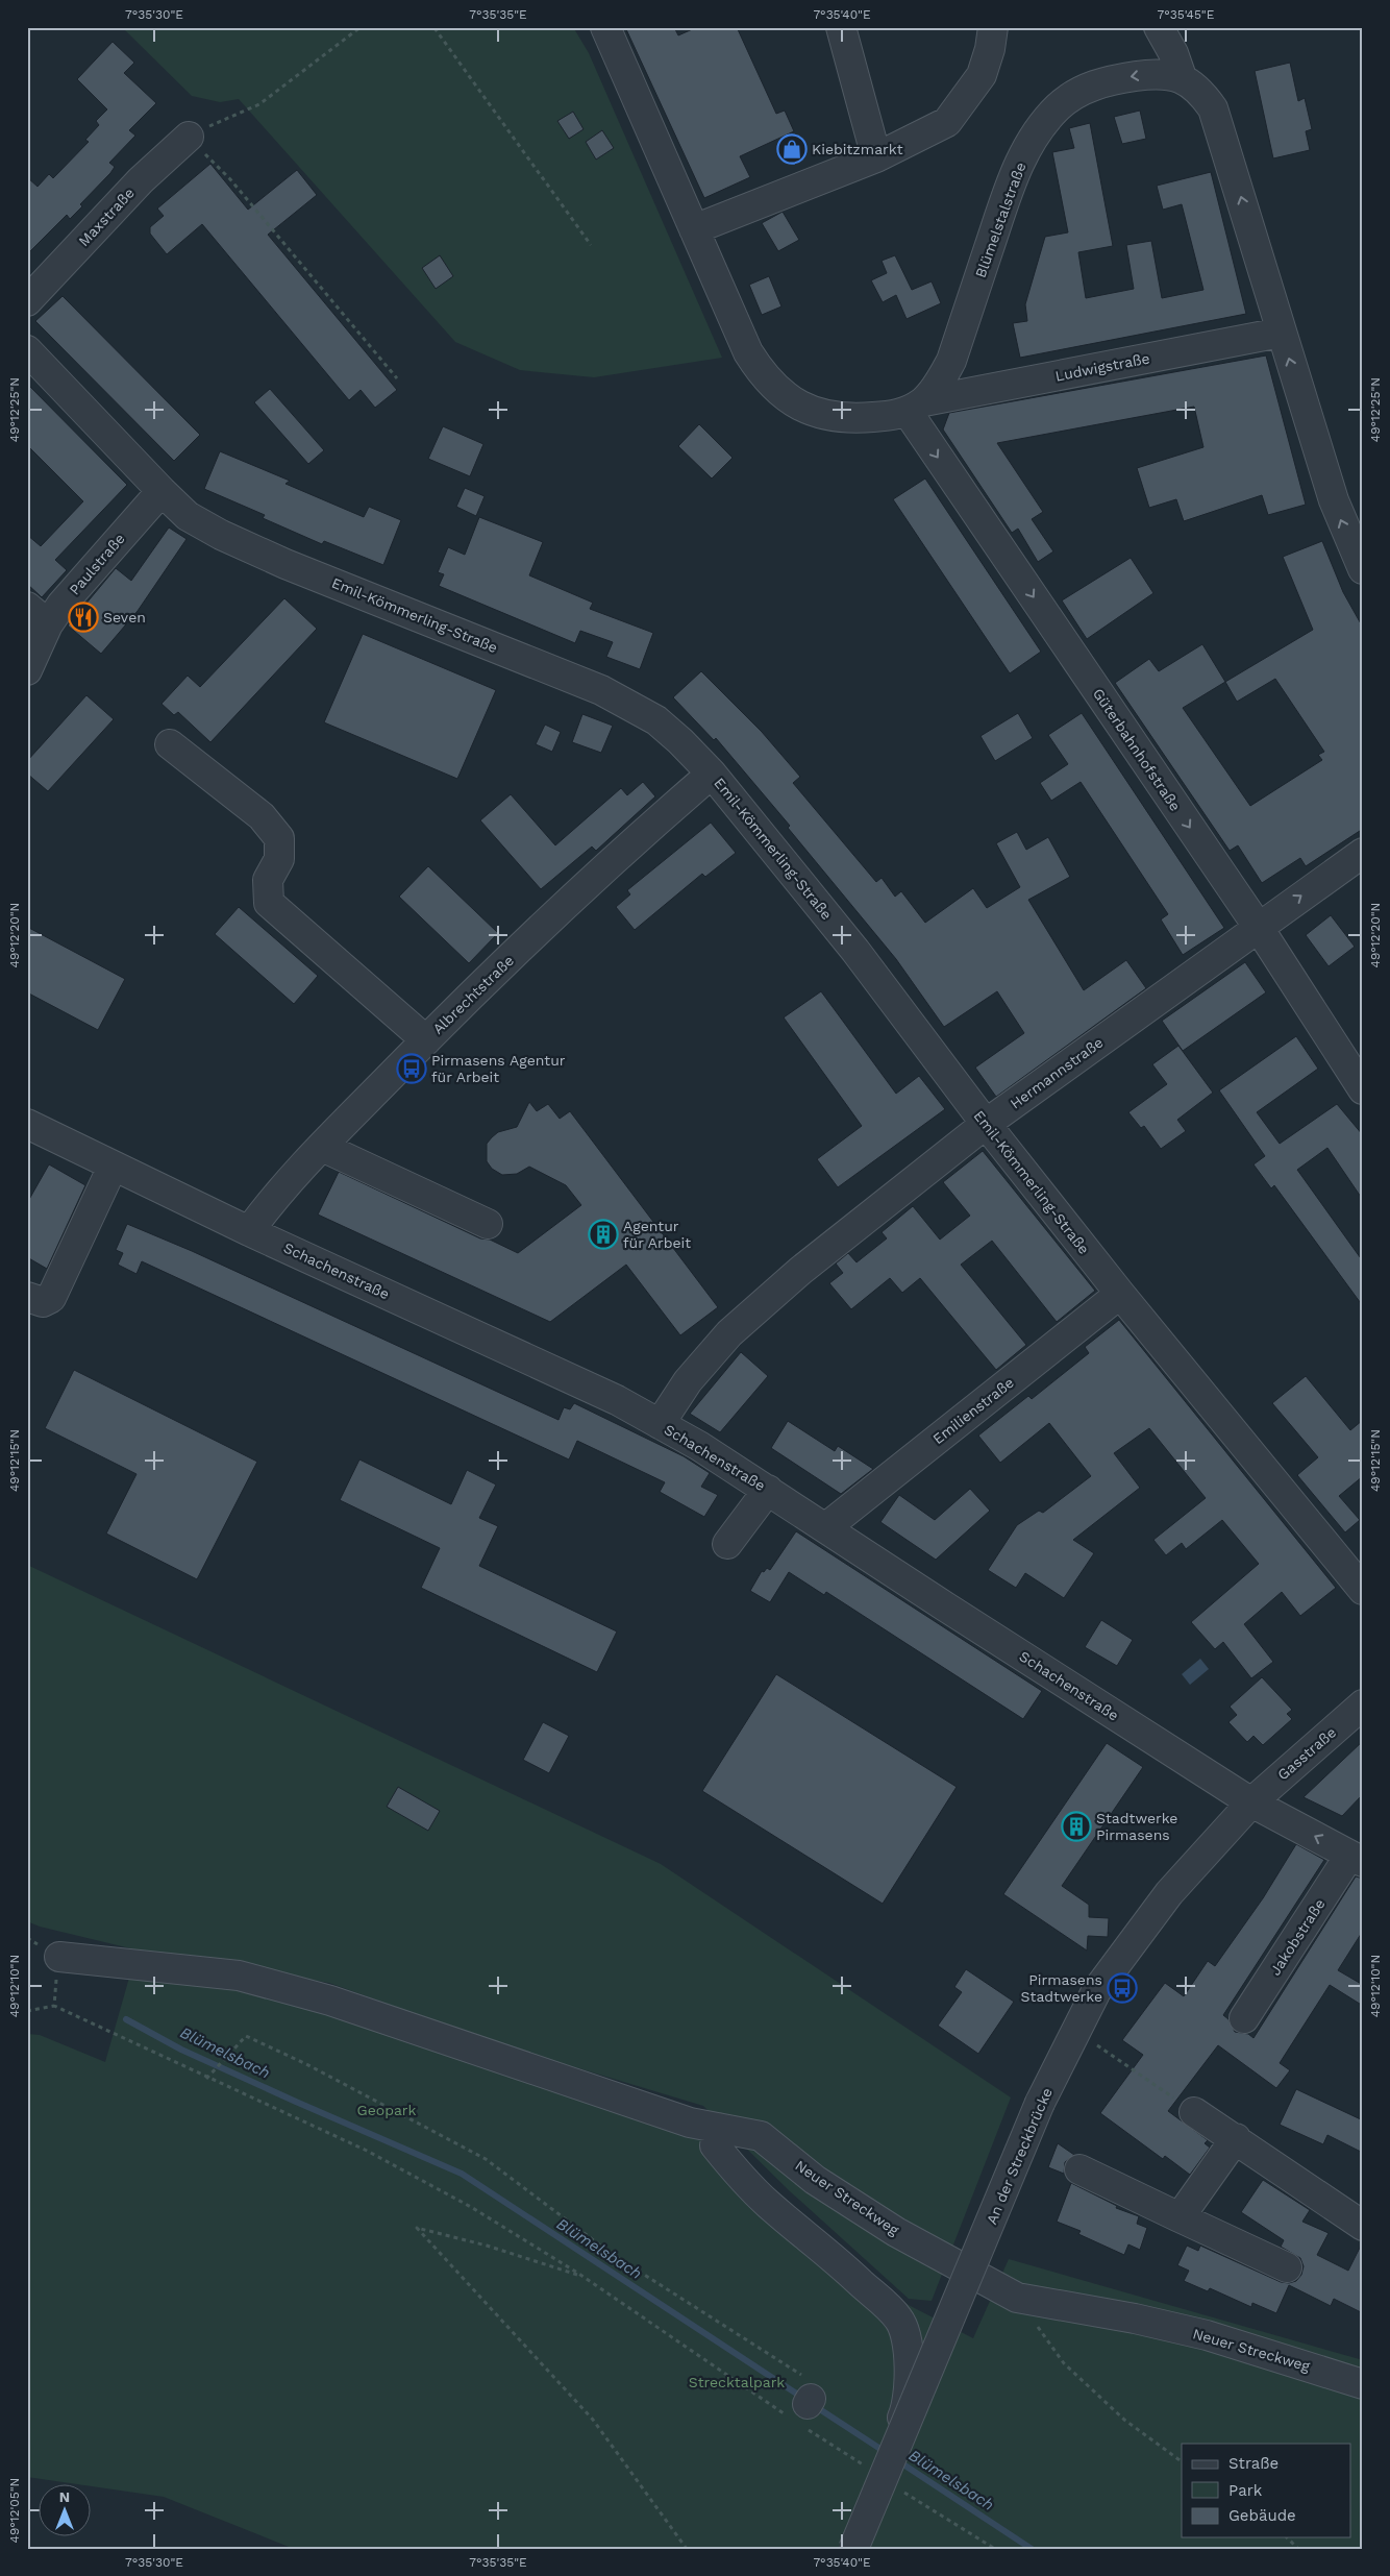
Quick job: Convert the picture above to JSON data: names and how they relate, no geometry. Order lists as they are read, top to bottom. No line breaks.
{"streets":{"street":["Maxstraße","Blümelstalstraße","Ludwigstraße","Paulstraße","Emil-Kömmerling-Straße","Güterbahnhofstraße","Albrechtstraße","Hermannstraße","Schachenstraße","Emilienstraße","Gasstraße","Jakobstraße","An der Streckbrücke","Neuer Streckweg"]},"crossings":[["Blümelstalstraße","Ludwigstraße"],["Blümelstalstraße","Güterbahnhofstraße"],["Ludwigstraße","Güterbahnhofstraße"],["Paulstraße","Emil-Kömmerling-Straße"],["Emil-Kömmerling-Straße","Albrechtstraße"],["Emil-Kömmerling-Straße","Hermannstraße"],["Emil-Kömmerling-Straße","Emilienstraße"],["Güterbahnhofstraße","Hermannstraße"],["Albrechtstraße","Schachenstraße"],["Hermannstraße","Schachenstraße"],["Schachenstraße","Emilienstraße"],["Schachenstraße","Gasstraße"],["Schachenstraße","Jakobstraße"],["Schachenstraße","An der Streckbrücke"],["Gasstraße","An der Streckbrücke"]],"one_way":["Güterbahnhofstraße"],"water":["Blümelsbach"],"parks":["Geopark","Strecktalpark"],"places":{"shop":["Kiebitzmarkt"],"restaurant":["Seven"],"bus stop":["Pirmasens Agentur für Arbeit","Pirmasens Stadtwerke"],"building":["Agentur für Arbeit","Stadtwerke Pirmasens"]},"legend":["Straße","Park","Gebäude"],"north":"top","coordinates":["7°35'30\"E","7°35'35\"E","7°35'40\"E","7°35'45\"E","49°12'25\"N","49°12'20\"N","49°12'15\"N","49°12'10\"N","49°12'05\"N"]}
